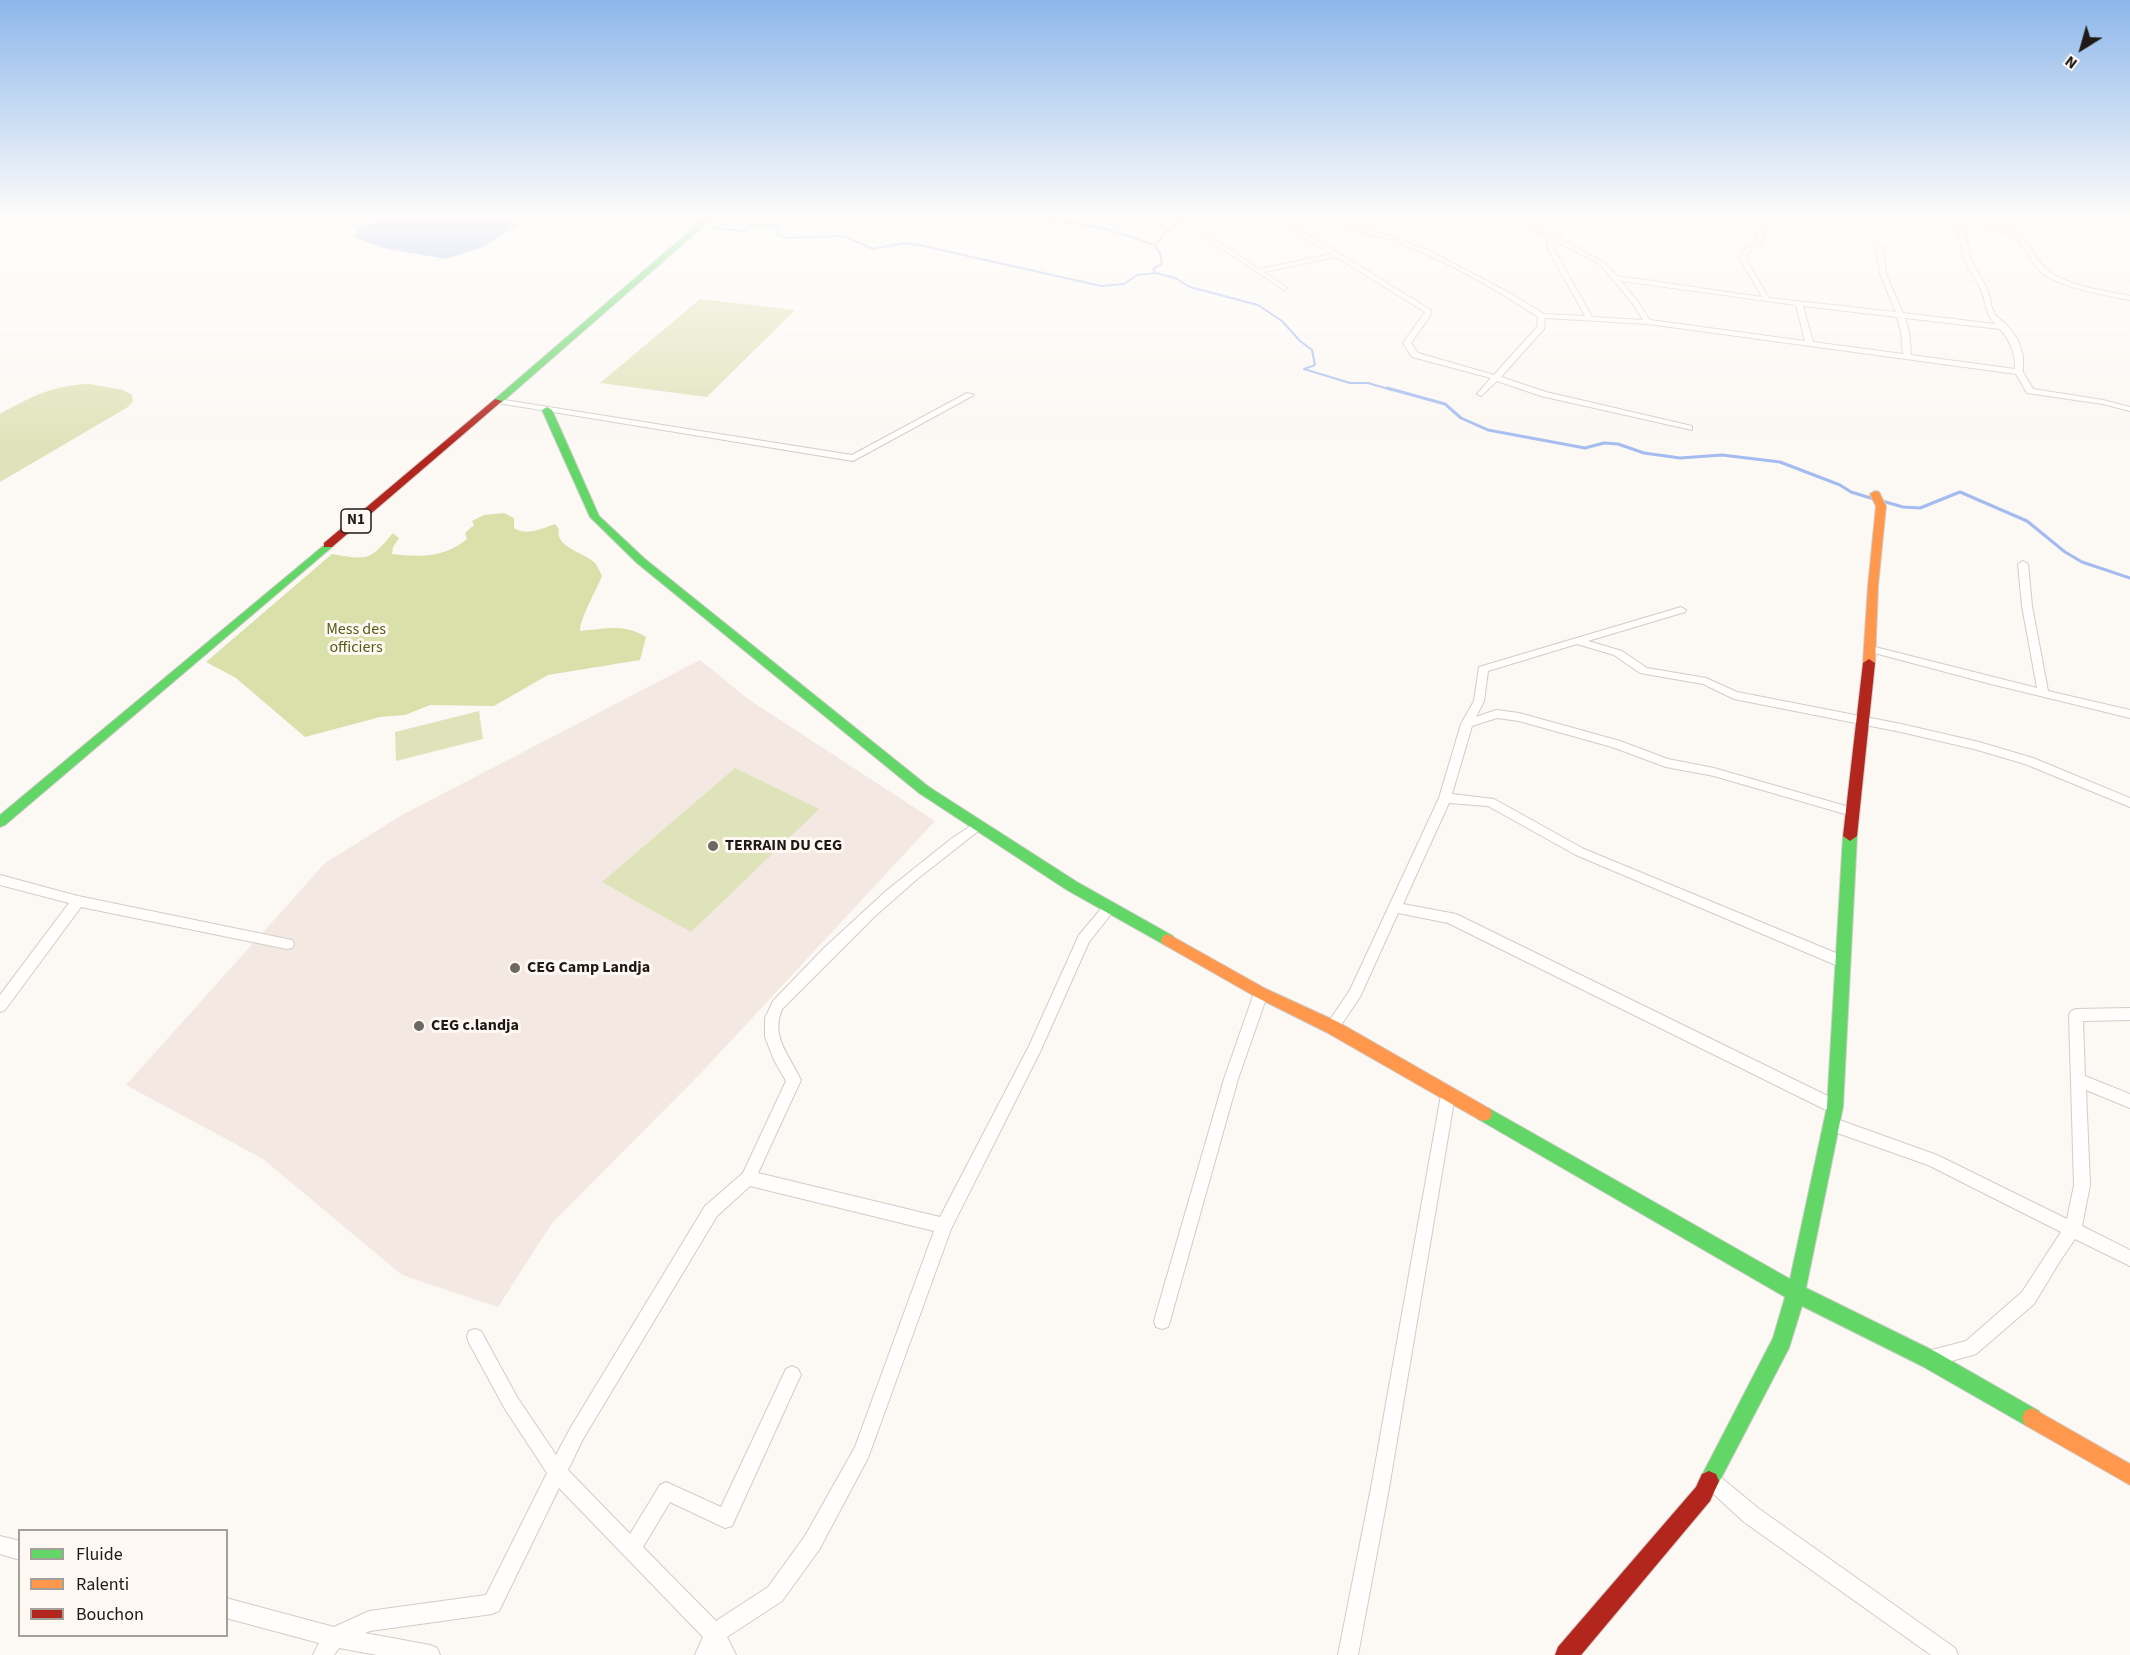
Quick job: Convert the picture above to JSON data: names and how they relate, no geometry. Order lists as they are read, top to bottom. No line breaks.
{"streets":{"main road":["N1"]},"parks":["Mess des officiers"],"places":["TERRAIN DU CEG","CEG Camp Landja","CEG c.landja"],"legend":["Fluide","Ralenti","Bouchon"],"north":"bottom left"}
